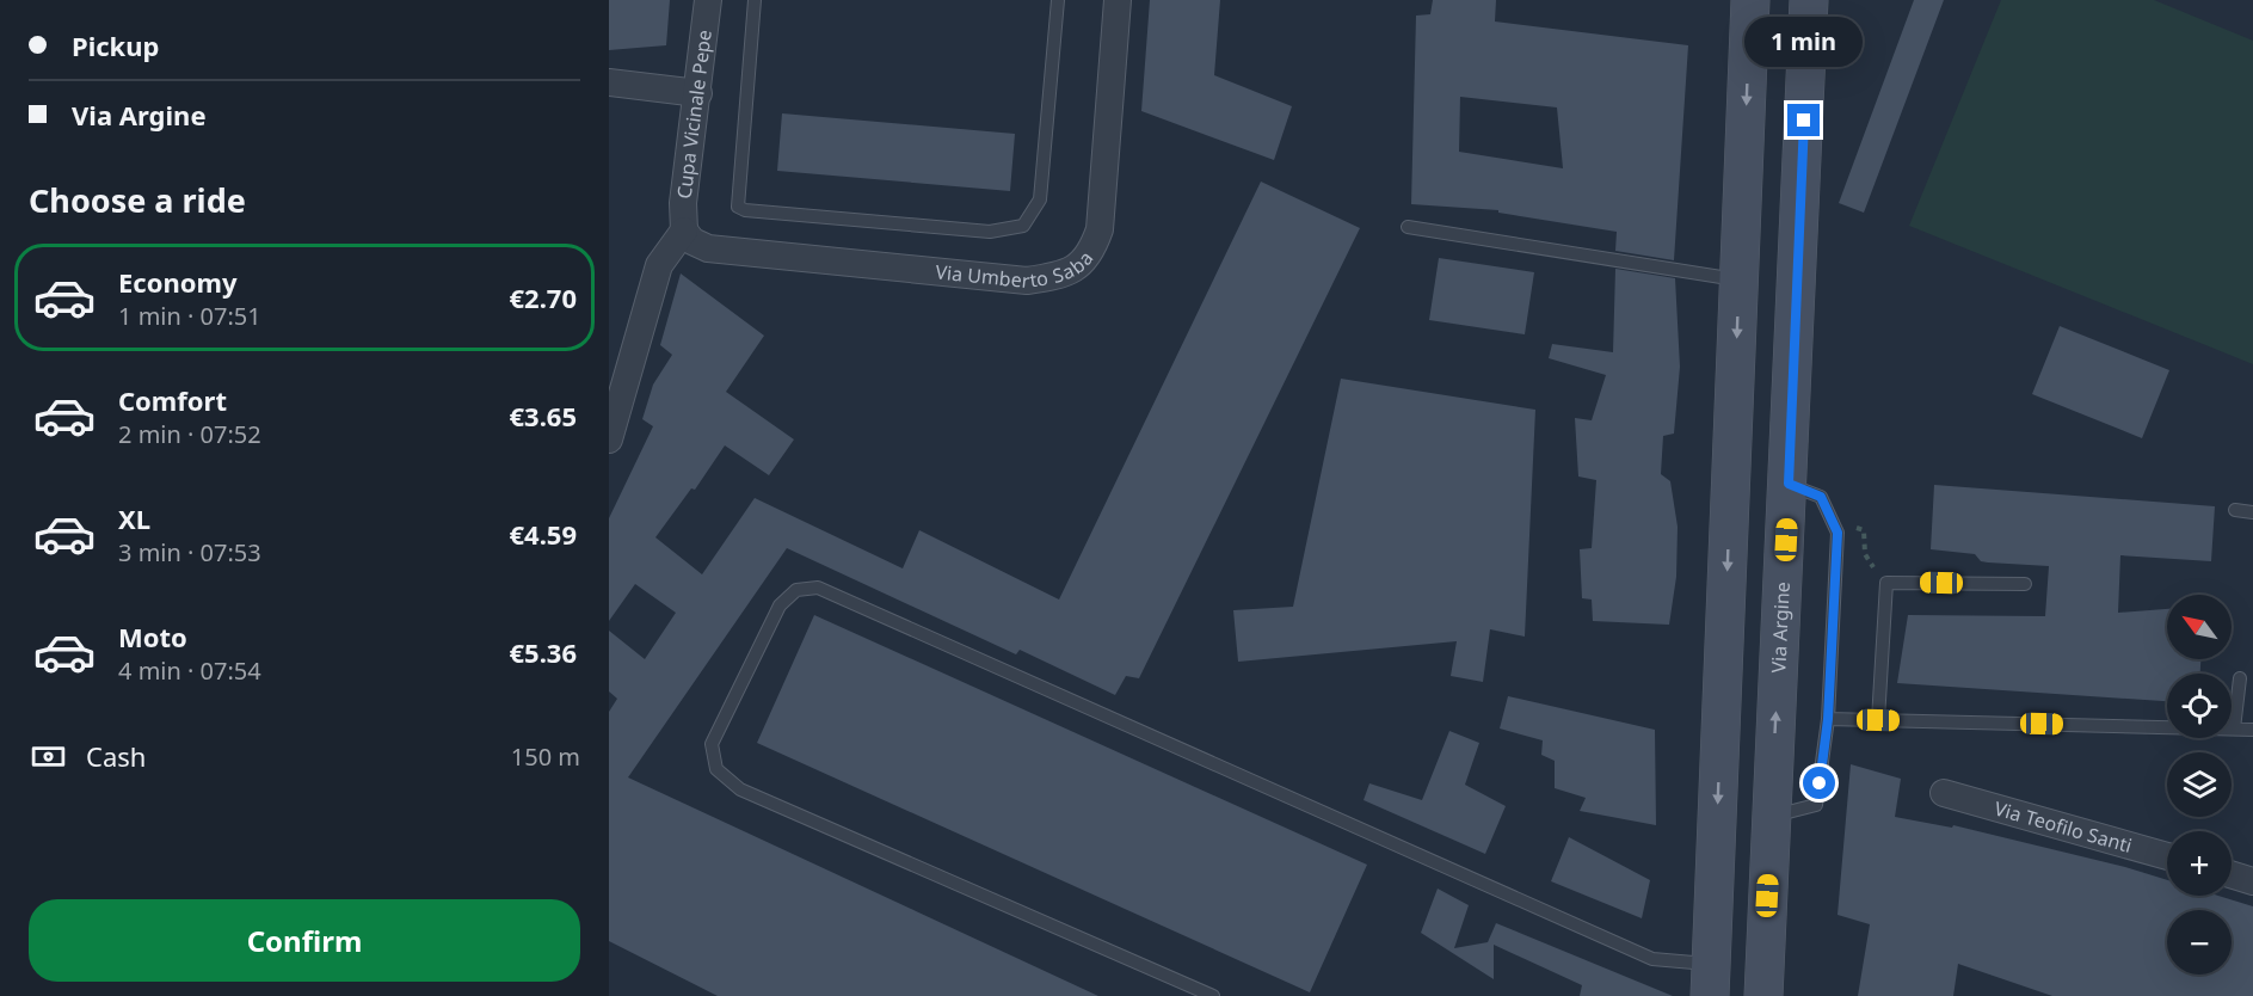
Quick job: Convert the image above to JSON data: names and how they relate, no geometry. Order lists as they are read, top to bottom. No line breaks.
{"streets":{"street":["Cupa Vicinale Pepe","Via Umberto Saba","Via Argine","Via Teofilo Santi"]},"crossings":[["Cupa Vicinale Pepe","Via Umberto Saba"]],"north":"top left","page":{"banner":["Pickup","Via Argine"],"bubble":"1 min","heading":"Choose a ride","list":[{"name":"Economy","note":"1 min · 07:51","value":"€2.70"},{"name":"Comfort","note":"2 min · 07:52","value":"€3.65"},{"name":"XL","note":"3 min · 07:53","value":"€4.59"},{"name":"Moto","note":"4 min · 07:54","value":"€5.36"}],"map_buttons":["+","−"],"pay":["Cash","150 m"],"buttons":"Confirm"}}
